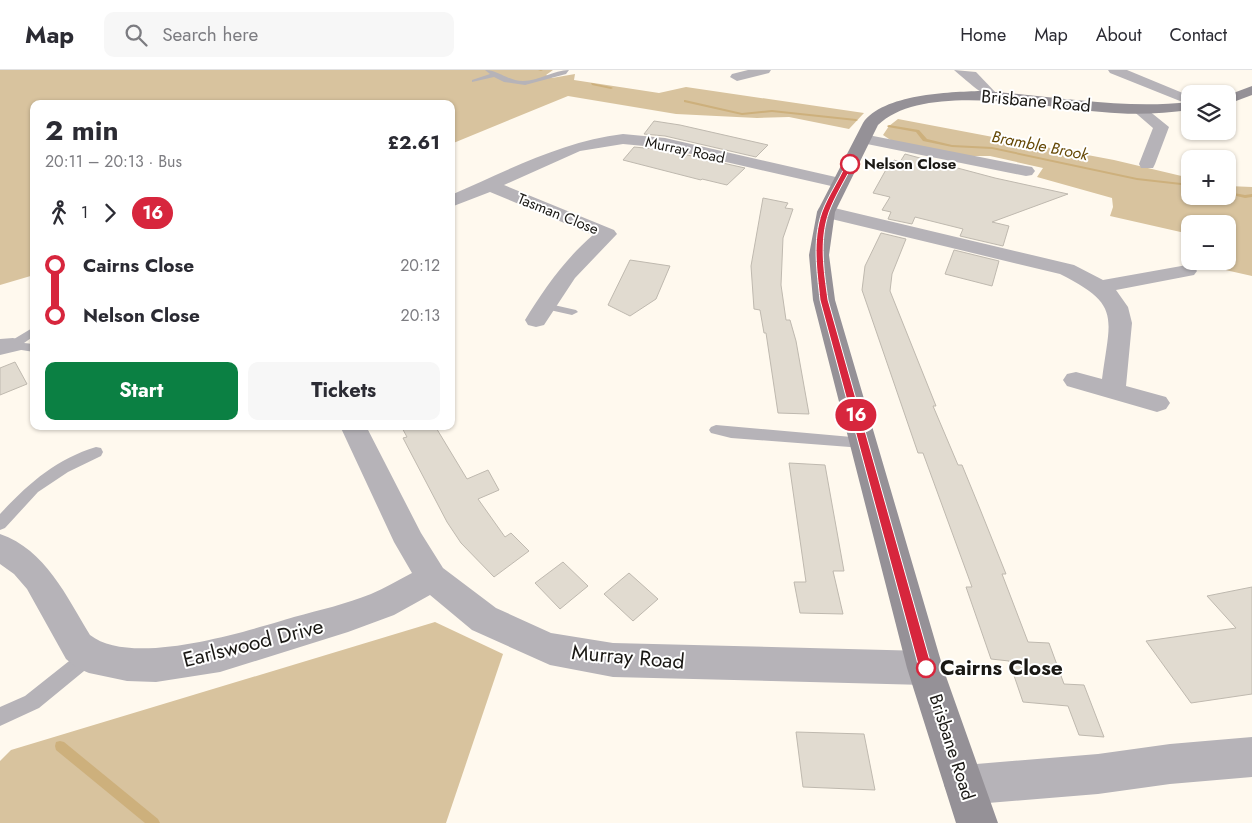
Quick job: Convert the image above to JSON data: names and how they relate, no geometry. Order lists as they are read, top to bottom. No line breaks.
{"streets":{"street":["Brisbane Road","Murray Road","Tasman Close","Earlswood Drive"]},"crossings":[["Brisbane Road","Murray Road"],["Murray Road","Tasman Close"],["Murray Road","Earlswood Drive"]],"water":["Bramble Brook"],"places":["Nelson Close","Cairns Close"],"lines":["bus line 16"],"page":{"header":"Map","search":"Search here","nav":["Home","Map","About","Contact"],"on_map":"16","map_buttons":["+","−"],"heading":["2 min","20:11 – 20:13 · Bus","£2.61"],"legs":["1","16"],"list":[{"name":"Cairns Close","value":"20:12"},{"name":"Nelson Close","value":"20:13"}],"buttons":["Start","Tickets"]}}
